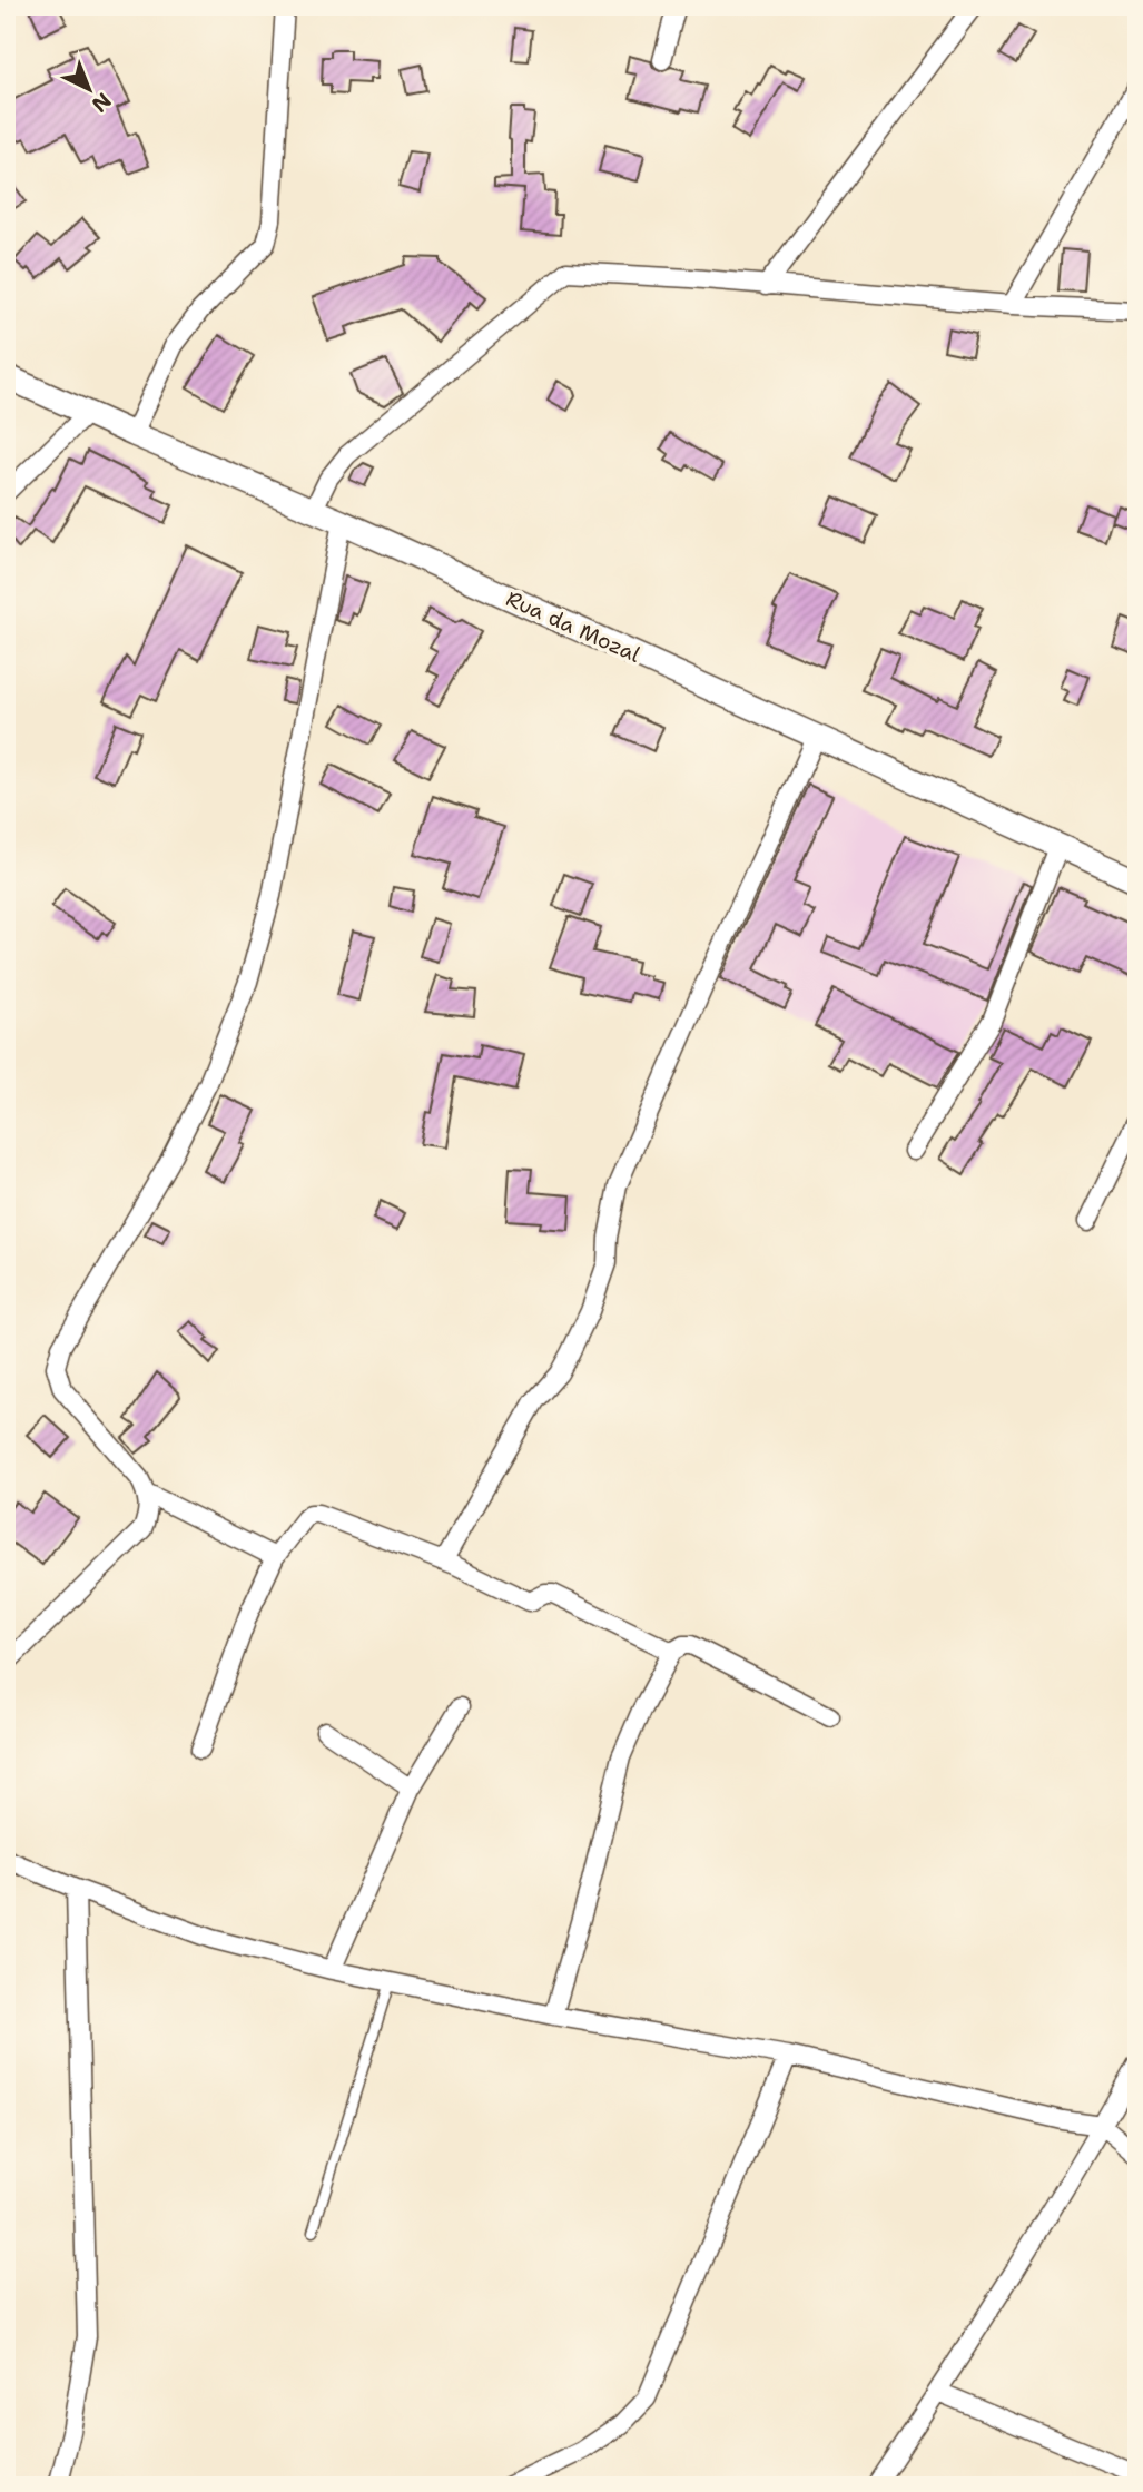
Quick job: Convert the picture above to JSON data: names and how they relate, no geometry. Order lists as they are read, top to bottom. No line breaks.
{"streets":{"main road":["Rua da Mozal"]},"north":"bottom right"}
